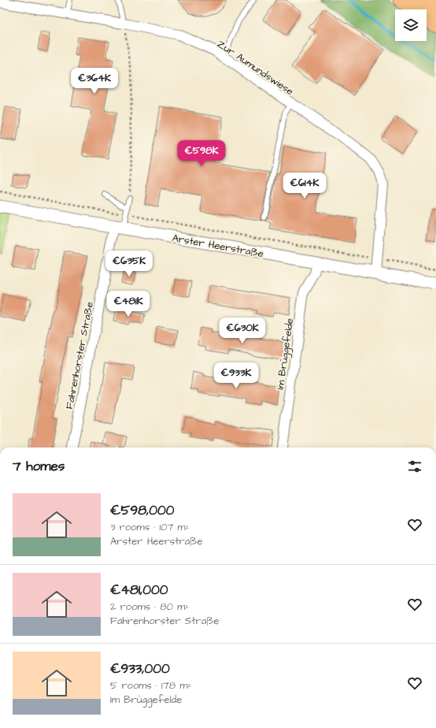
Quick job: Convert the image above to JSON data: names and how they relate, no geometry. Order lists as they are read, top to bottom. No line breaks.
{"streets":{"street":["Zur Aumundswiese","Arster Heerstraße","Im Brüggefelde","Fahrenhorster Straße"]},"crossings":[["Zur Aumundswiese","Arster Heerstraße"],["Arster Heerstraße","Im Brüggefelde"],["Arster Heerstraße","Fahrenhorster Straße"]],"page":{"price":["€364K","€598K","€614K","€635K","€481K","€630K","€933K"],"heading":"7 homes","list":[{"name":"€598,000","note":"3 rooms · 107 m² · Arster Heerstraße"},{"name":"€481,000","note":"2 rooms · 80 m² · Fahrenhorster Straße"},{"name":"€933,000","note":"5 rooms · 178 m² · Im Brüggefelde"}]}}
